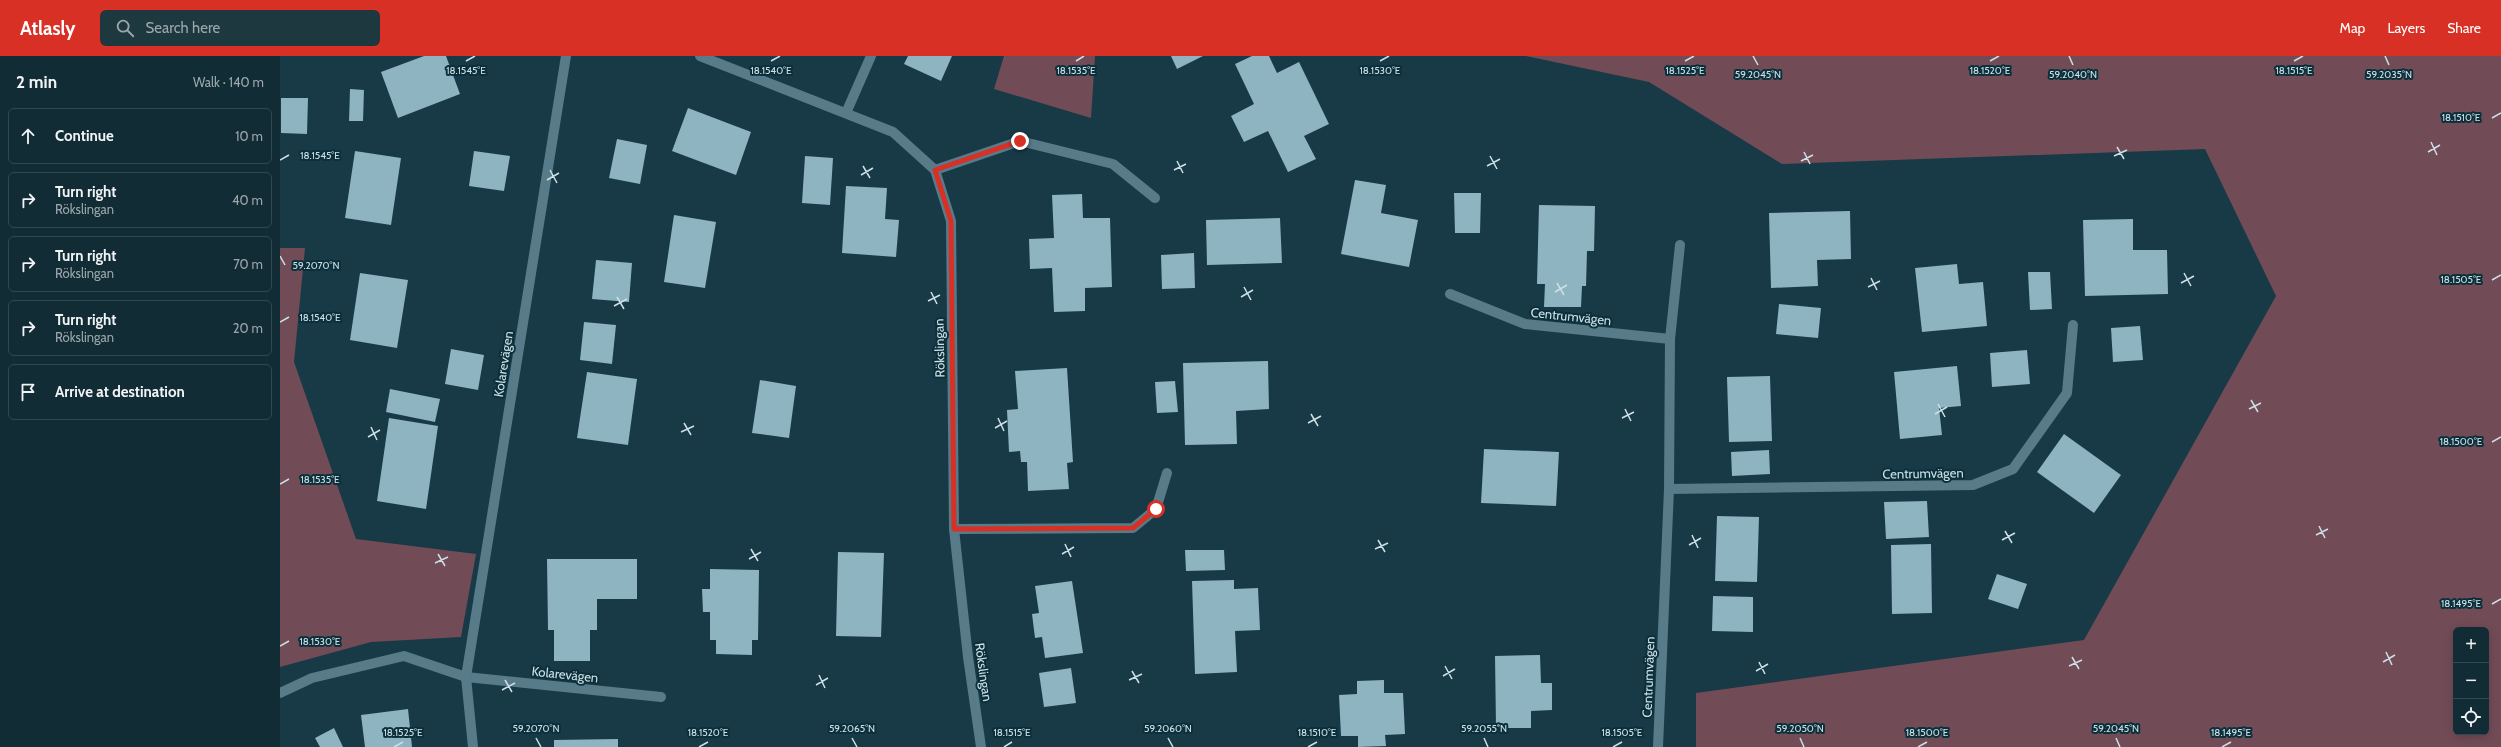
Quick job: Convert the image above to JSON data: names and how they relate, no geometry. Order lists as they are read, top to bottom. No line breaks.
{"streets":{"street":["Centrumvägen","Rökslingan","Kolarevägen"]},"page":{"header":"Atlasly","search":"Search here","nav":["Map","Layers","Share"],"heading":["2 min","Walk · 140 m"],"list":[["Continue","10 m"],["Turn right","Rökslingan","40 m"],["Turn right","Rökslingan","70 m"],["Turn right","Rökslingan","20 m"],"Arrive at destination"],"map_buttons":["+","−"]},"coordinates":["18.1545°E","18.1540°E","18.1535°E","18.1530°E","18.1525°E","18.1520°E","18.1515°E","59.2045°N","59.2040°N","59.2035°N","18.1510°E","59.2070°N","18.1505°E","18.1500°E","18.1495°E","59.2065°N","59.2060°N","59.2055°N","59.2050°N"]}
